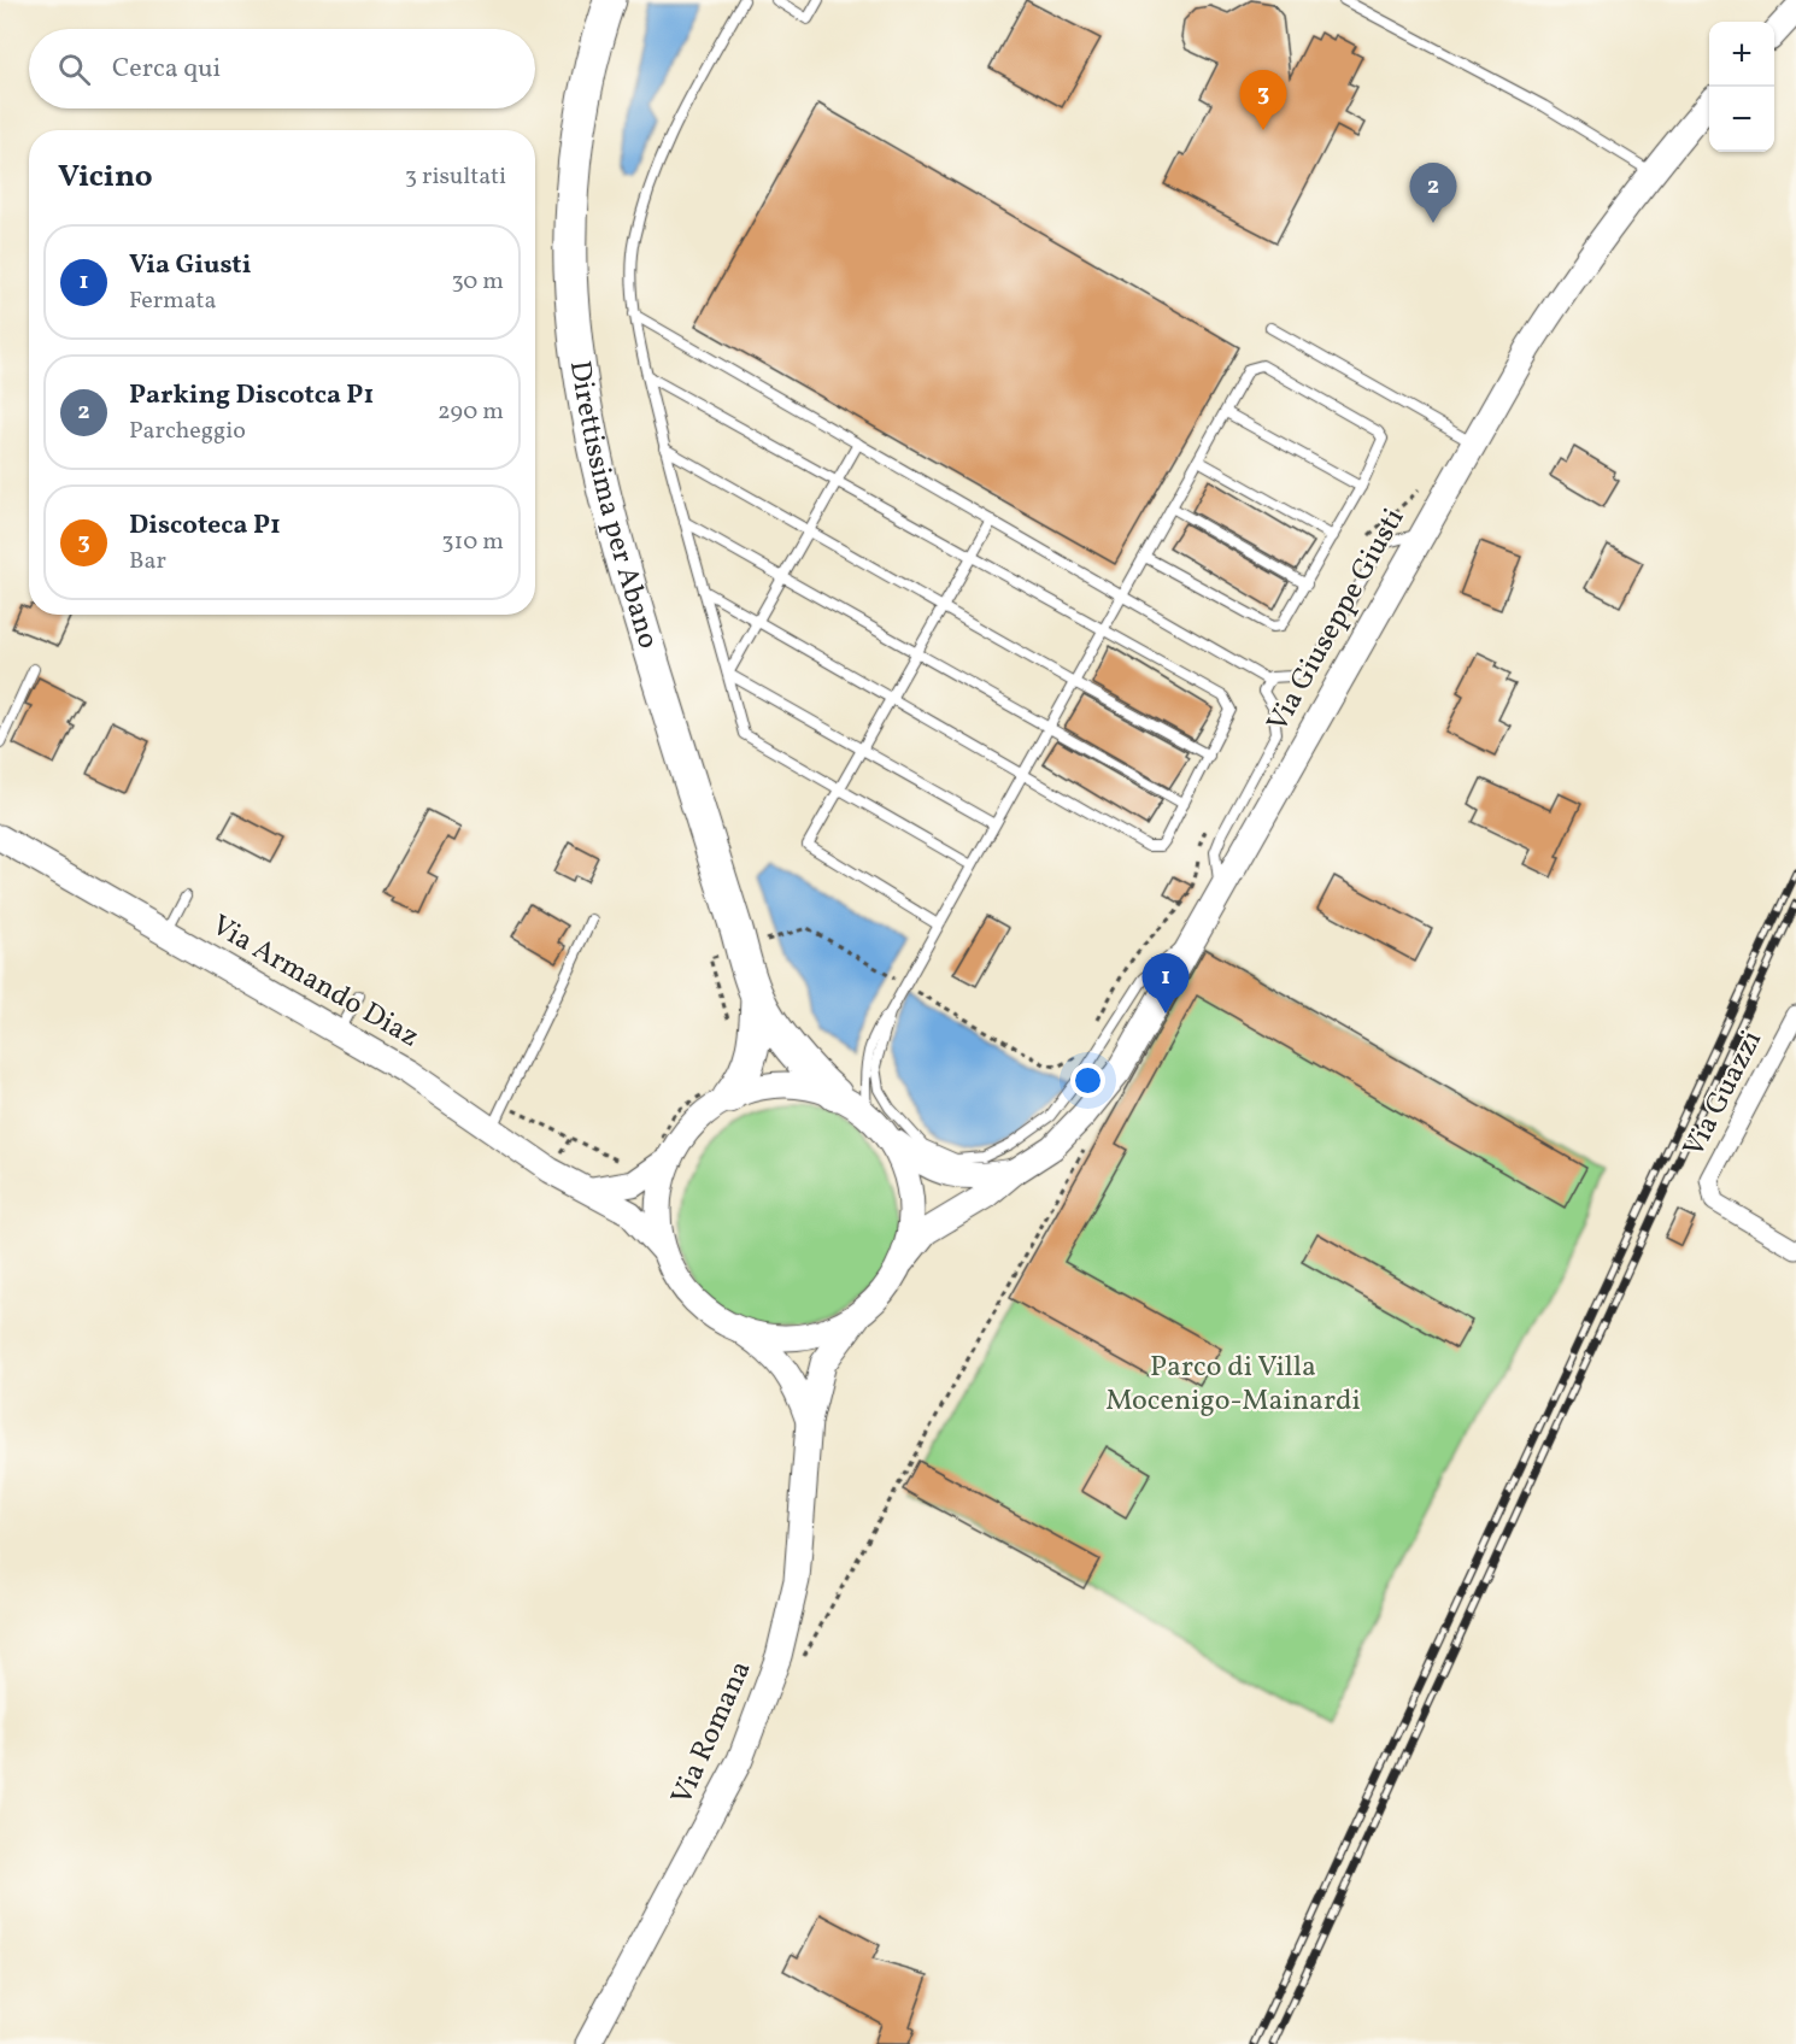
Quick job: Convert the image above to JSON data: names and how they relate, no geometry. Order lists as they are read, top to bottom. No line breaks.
{"streets":{"highway":["Direttissima per Abano"],"street":["Via Giuseppe Giusti","Via Armando Diaz","Via Guazzi","Via Romana"]},"crossings":[["Direttissima per Abano","Via Giuseppe Giusti"],["Direttissima per Abano","Via Armando Diaz"],["Direttissima per Abano","Via Romana"],["Via Giuseppe Giusti","Via Armando Diaz"],["Via Giuseppe Giusti","Via Romana"],["Via Armando Diaz","Via Romana"]],"parks":["Parco di Villa Mocenigo-Mainardi"],"page":{"map_buttons":["+","−"],"search":"Cerca qui","pins":["3","2","1"],"heading":["Vicino","3 risultati"],"list":[{"mark":"1","name":"Via Giusti","note":"Fermata","value":"30 m"},{"mark":"2","name":"Parking Discotca P1","note":"Parcheggio","value":"290 m"},{"mark":"3","name":"Discoteca P1","note":"Bar","value":"310 m"}]}}
